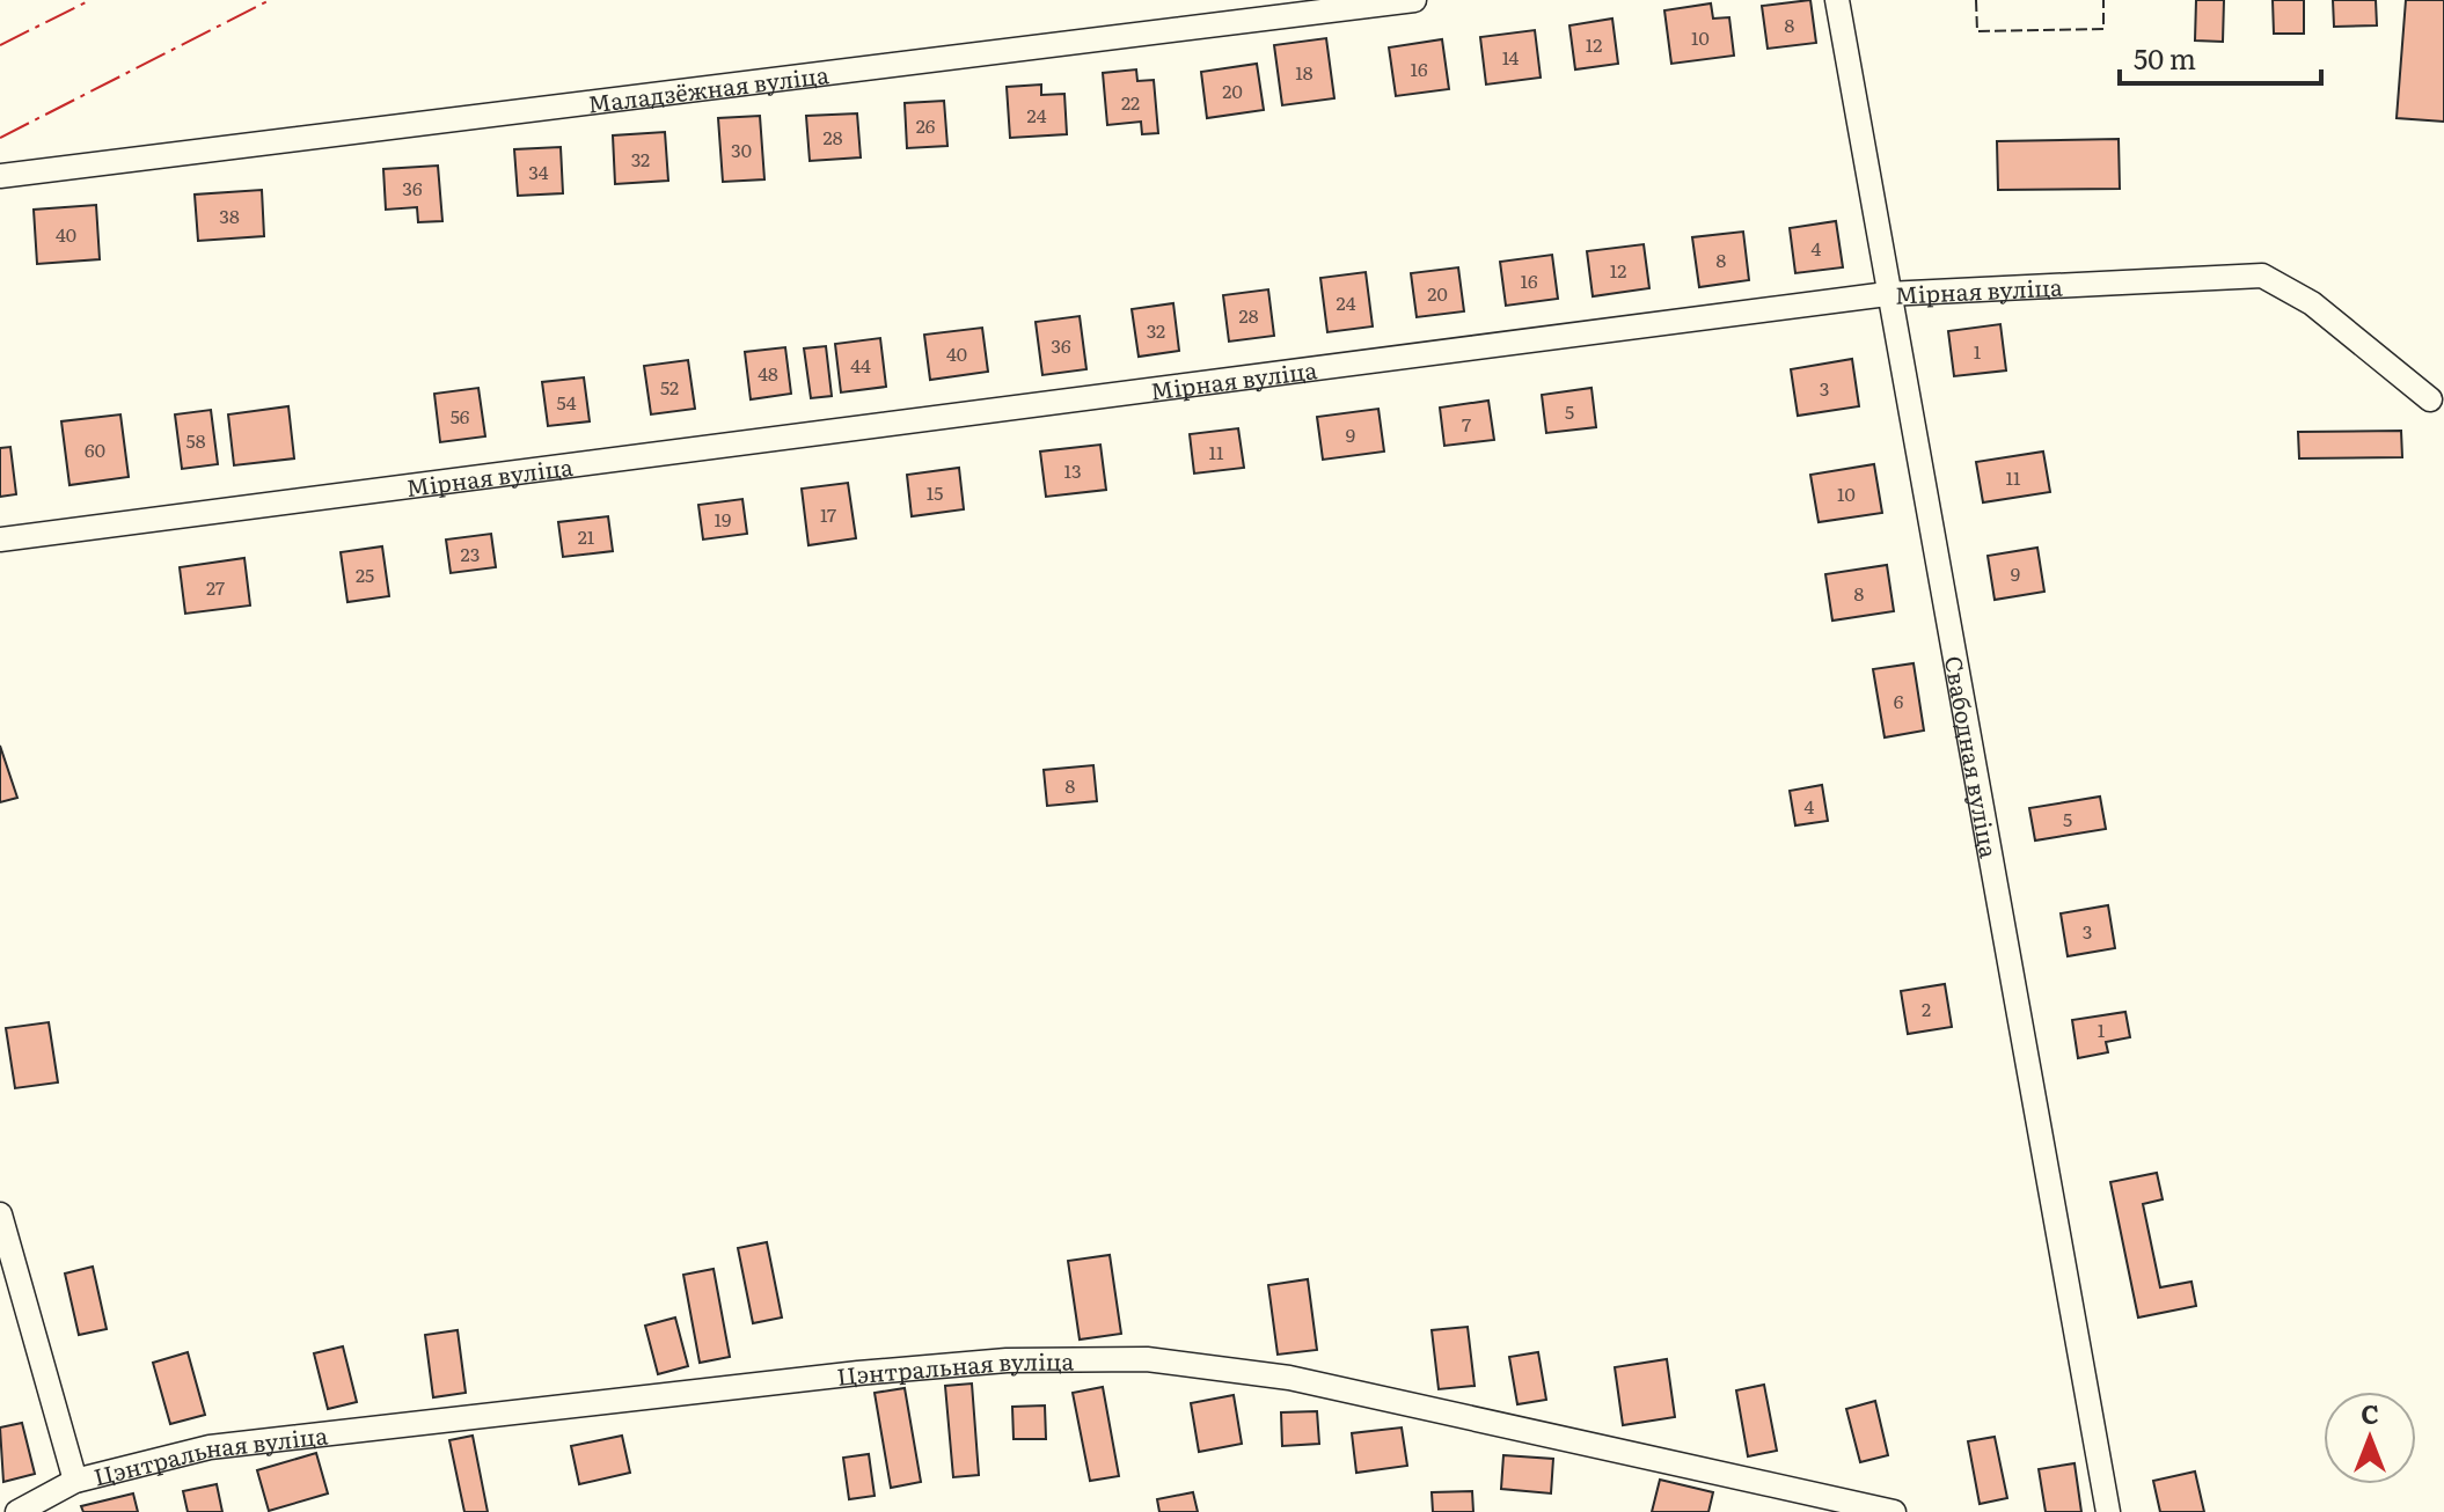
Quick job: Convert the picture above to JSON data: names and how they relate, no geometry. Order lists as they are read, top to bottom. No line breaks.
{"streets":{"street":["Маладзёжная вуліца","Мірная вуліца","Свабодная вуліца","Цэнтральная вуліца"]},"crossings":[["Мірная вуліца","Свабодная вуліца"]],"house_numbers":["8","10","12","14","16","18","20","22","24","26","28","30","32","34","36","38","40","4","8","12","16","20","24","28","32","36","1","40","44","48","52","3","54","5","56","7","9","58","60","11","13","11","15","10","17","19","21","23","9","25","27","8","6","8","4","5","3","2","1"],"scale_bar":"50 m","north":"top"}
